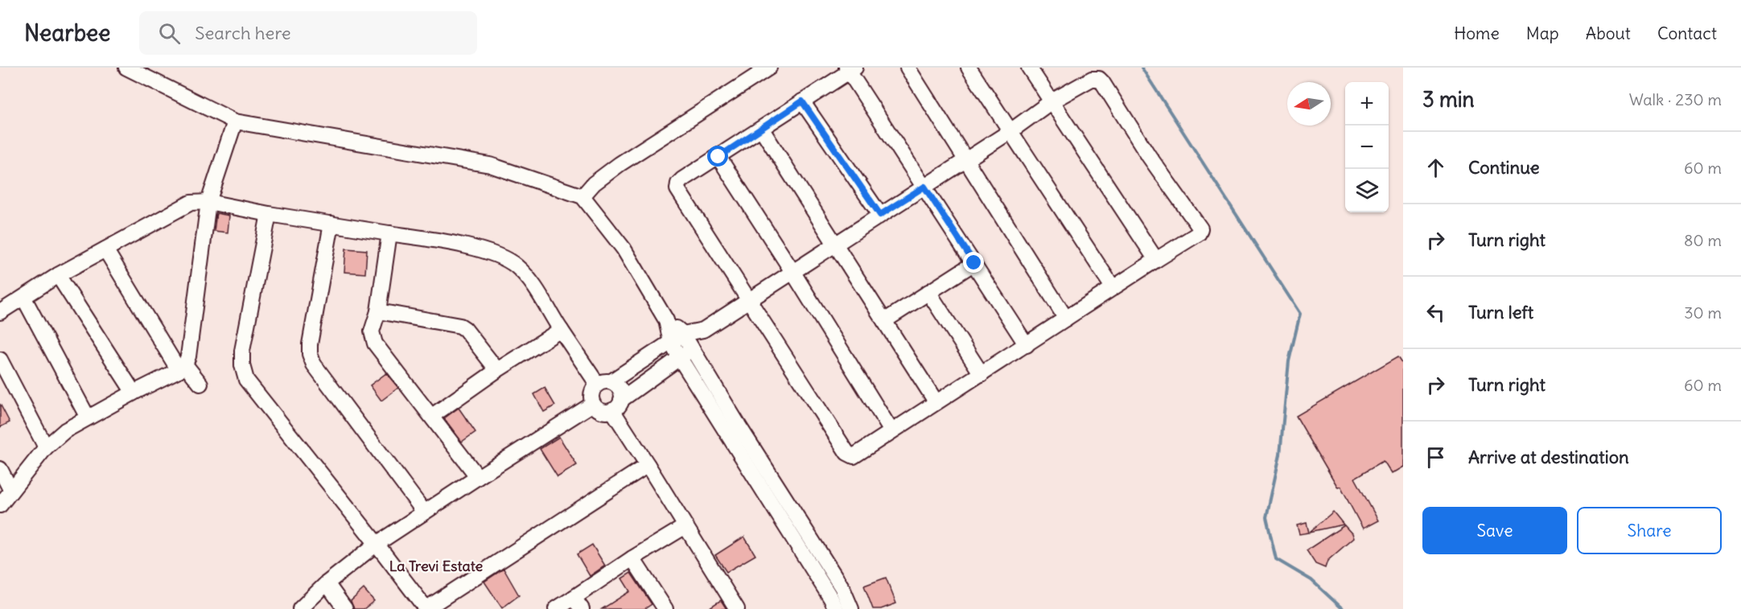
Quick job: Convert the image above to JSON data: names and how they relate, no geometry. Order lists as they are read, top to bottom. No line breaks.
{"districts":["La Trevi Estate"],"north":"left","page":{"header":"Nearbee","search":"Search here","nav":["Home","Map","About","Contact"],"heading":["3 min","Walk · 230 m"],"map_buttons":["+","−"],"list":[["Continue","60 m"],["Turn right","80 m"],["Turn left","30 m"],["Turn right","60 m"],"Arrive at destination"],"buttons":["Save","Share"]}}
